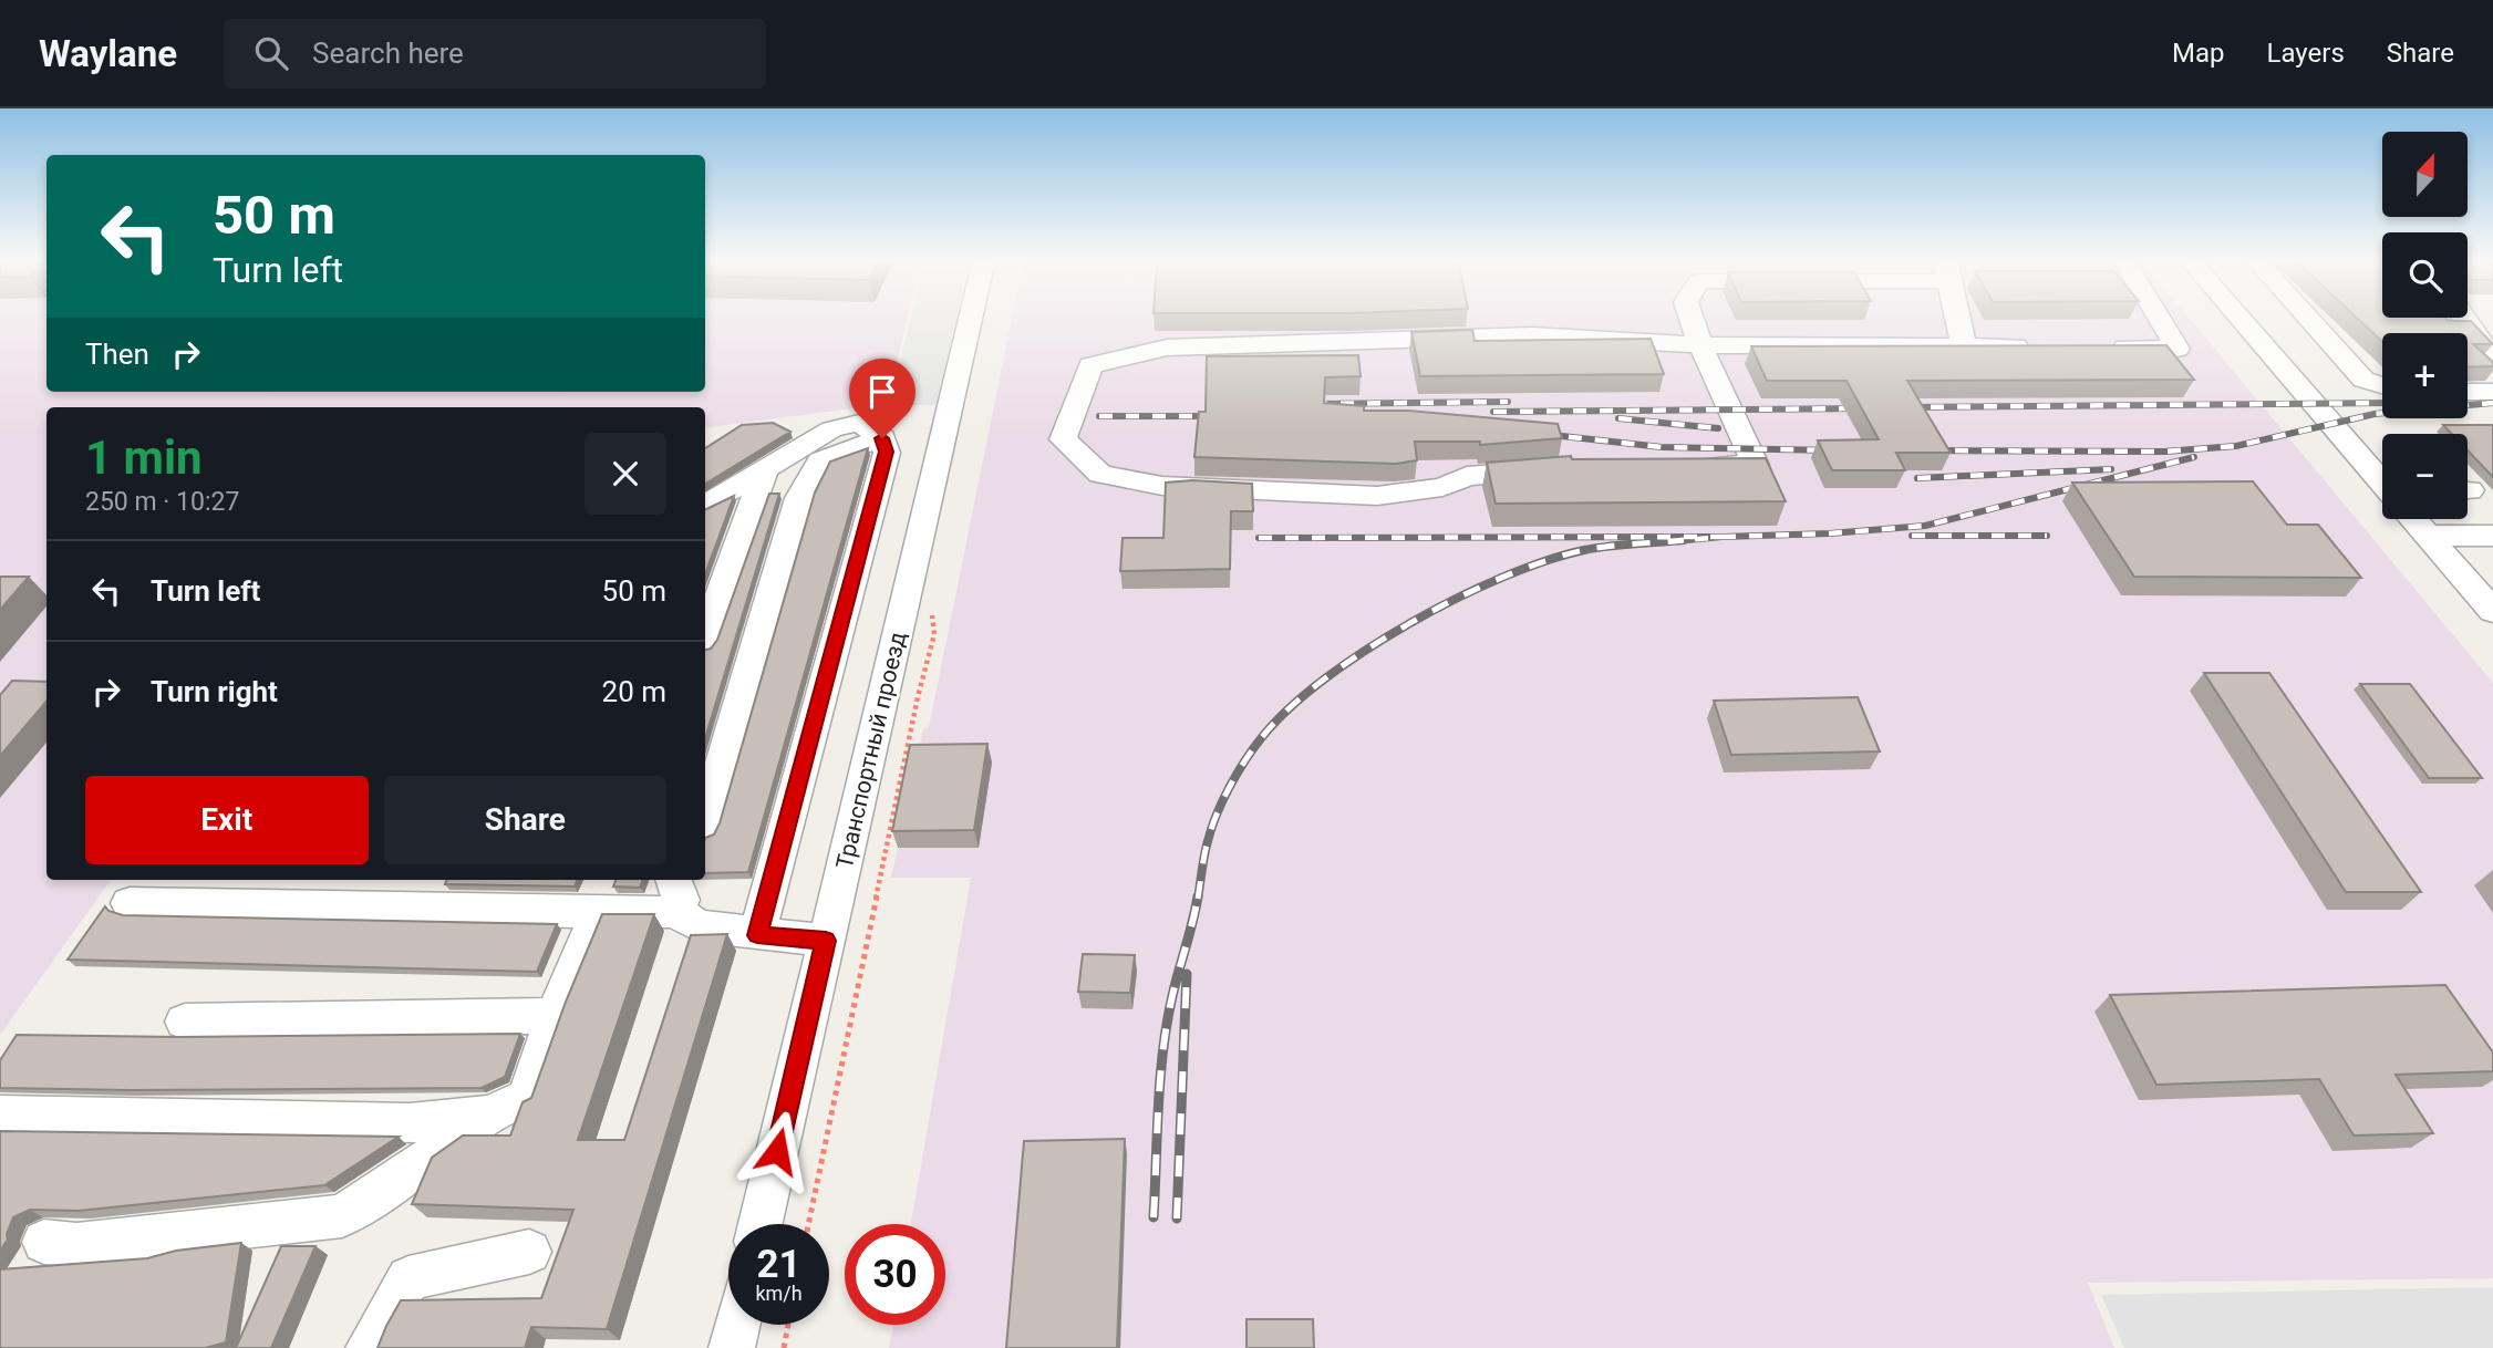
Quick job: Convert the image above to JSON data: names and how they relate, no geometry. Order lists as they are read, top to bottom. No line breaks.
{"streets":{"street":["Транспортный проезд"]},"north":"top","page":{"header":"Waylane","search":"Search here","nav":["Map","Layers","Share"],"map_buttons":["+","−"],"turn":["50 m","Turn left"],"then":"Then","heading":["1 min","250 m · 10:27"],"list":[{"name":"Turn left","value":"50 m"},{"name":"Turn right","value":"20 m"}],"buttons":["Exit","Share"],"speed":"21 km/h","limit":"30"}}
